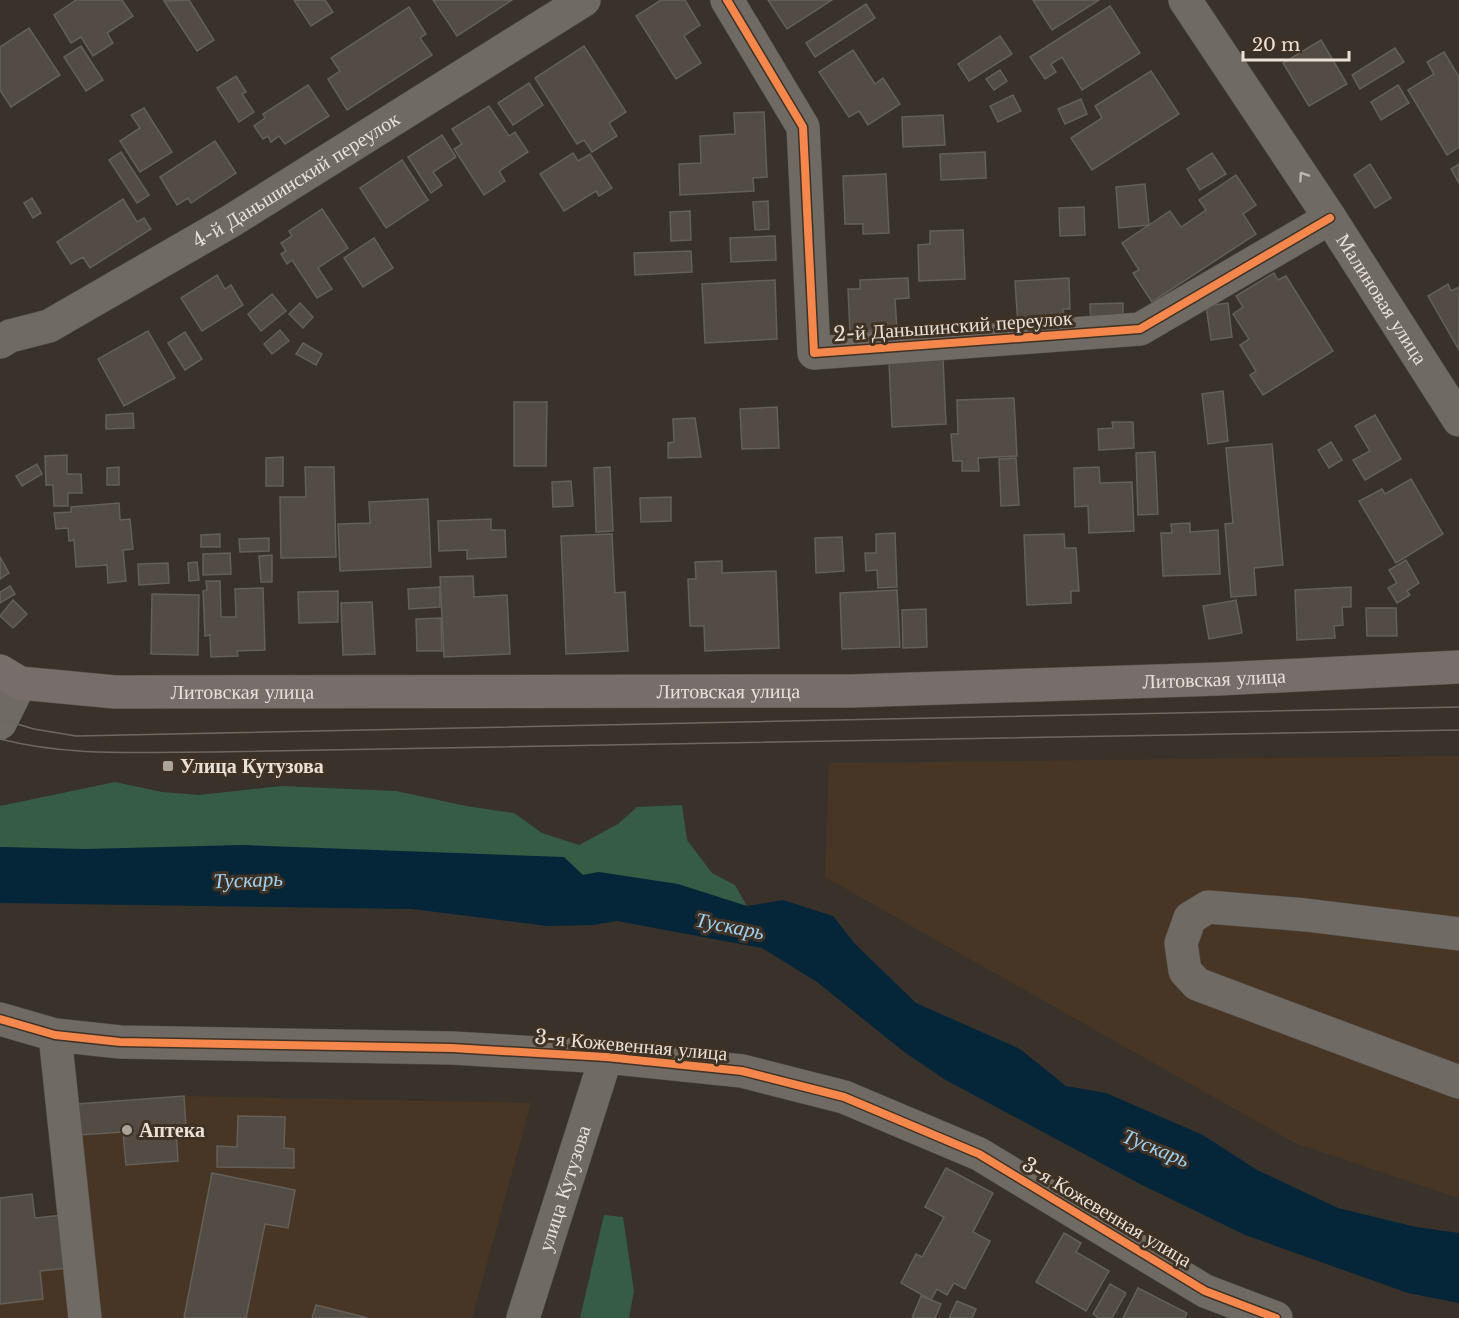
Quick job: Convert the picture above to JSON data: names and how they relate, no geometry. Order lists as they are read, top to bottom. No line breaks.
{"streets":{"main road":["Литовская улица"],"street":["4-й Даньшинский переулок","Малиновая улица","2-й Даньшинский переулок","3-я Кожевенная улица","улица Кутузова"]},"crossings":[["Малиновая улица","2-й Даньшинский переулок"],["3-я Кожевенная улица","улица Кутузова"]],"one_way":["Малиновая улица"],"water":["Тускарь"],"places":{"transit":["Улица Кутузова"],"other":["Аптека"]},"scale_bar":"20 m"}
